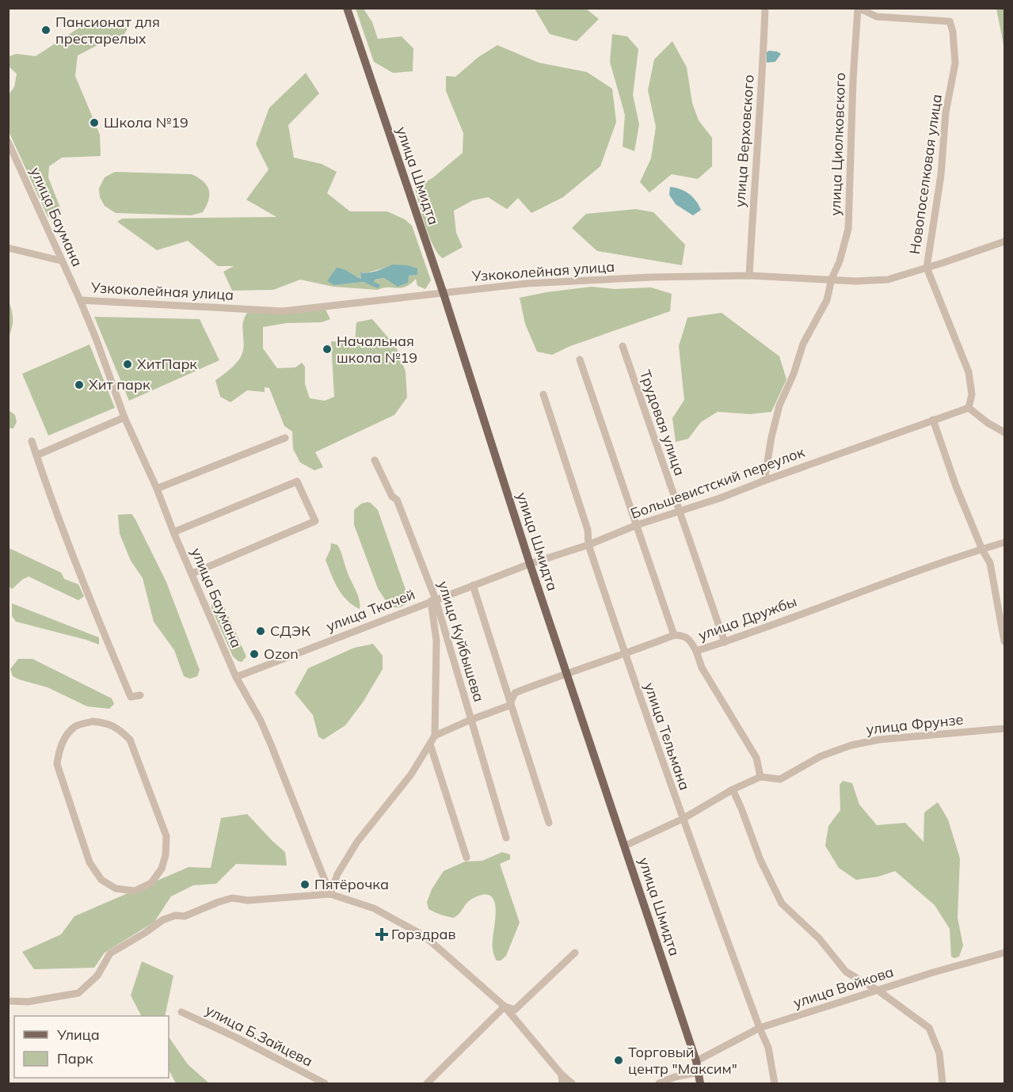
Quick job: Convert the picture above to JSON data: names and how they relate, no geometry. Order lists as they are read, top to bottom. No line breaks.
{"streets":{"main road":["улица Шмидта"],"street":["улица Верховского","улица Циолковского","Новопоселковая улица","улица Баумана","Узкоколейная улица","Трудовая улица","Большевистский переулок","улица Ткачей","улица Дружбы","улица Куйбышева","улица Фрунзе","улица Тельмана","улица Войкова","улица Б.Зайцева"]},"crossings":[["улица Верховского","Узкоколейная улица"],["улица Циолковского","Новопоселковая улица"],["улица Циолковского","Узкоколейная улица"],["улица Циолковского","Большевистский переулок"],["Новопоселковая улица","Узкоколейная улица"],["Новопоселковая улица","Большевистский переулок"],["улица Шмидта","Узкоколейная улица"],["улица Шмидта","Большевистский переулок"],["улица Шмидта","улица Фрунзе"],["улица Шмидта","улица Войкова"],["улица Баумана","Узкоколейная улица"],["улица Баумана","улица Ткачей"],["Трудовая улица","Большевистский переулок"],["Трудовая улица","улица Дружбы"],["Большевистский переулок","улица Ткачей"],["Большевистский переулок","улица Куйбышева"],["Большевистский переулок","улица Тельмана"],["улица Ткачей","улица Куйбышева"],["улица Фрунзе","улица Тельмана"],["улица Тельмана","улица Войкова"]],"places":{"other":["Пансионат для престарелых","Школа №19","Начальная школа №19","ХитПарк","Хит парк","СДЭК","Ozon","Пятёрочка","Торговый центр \"Максим\""],"health":["Горздрав"]},"legend":["Улица","Парк"]}
